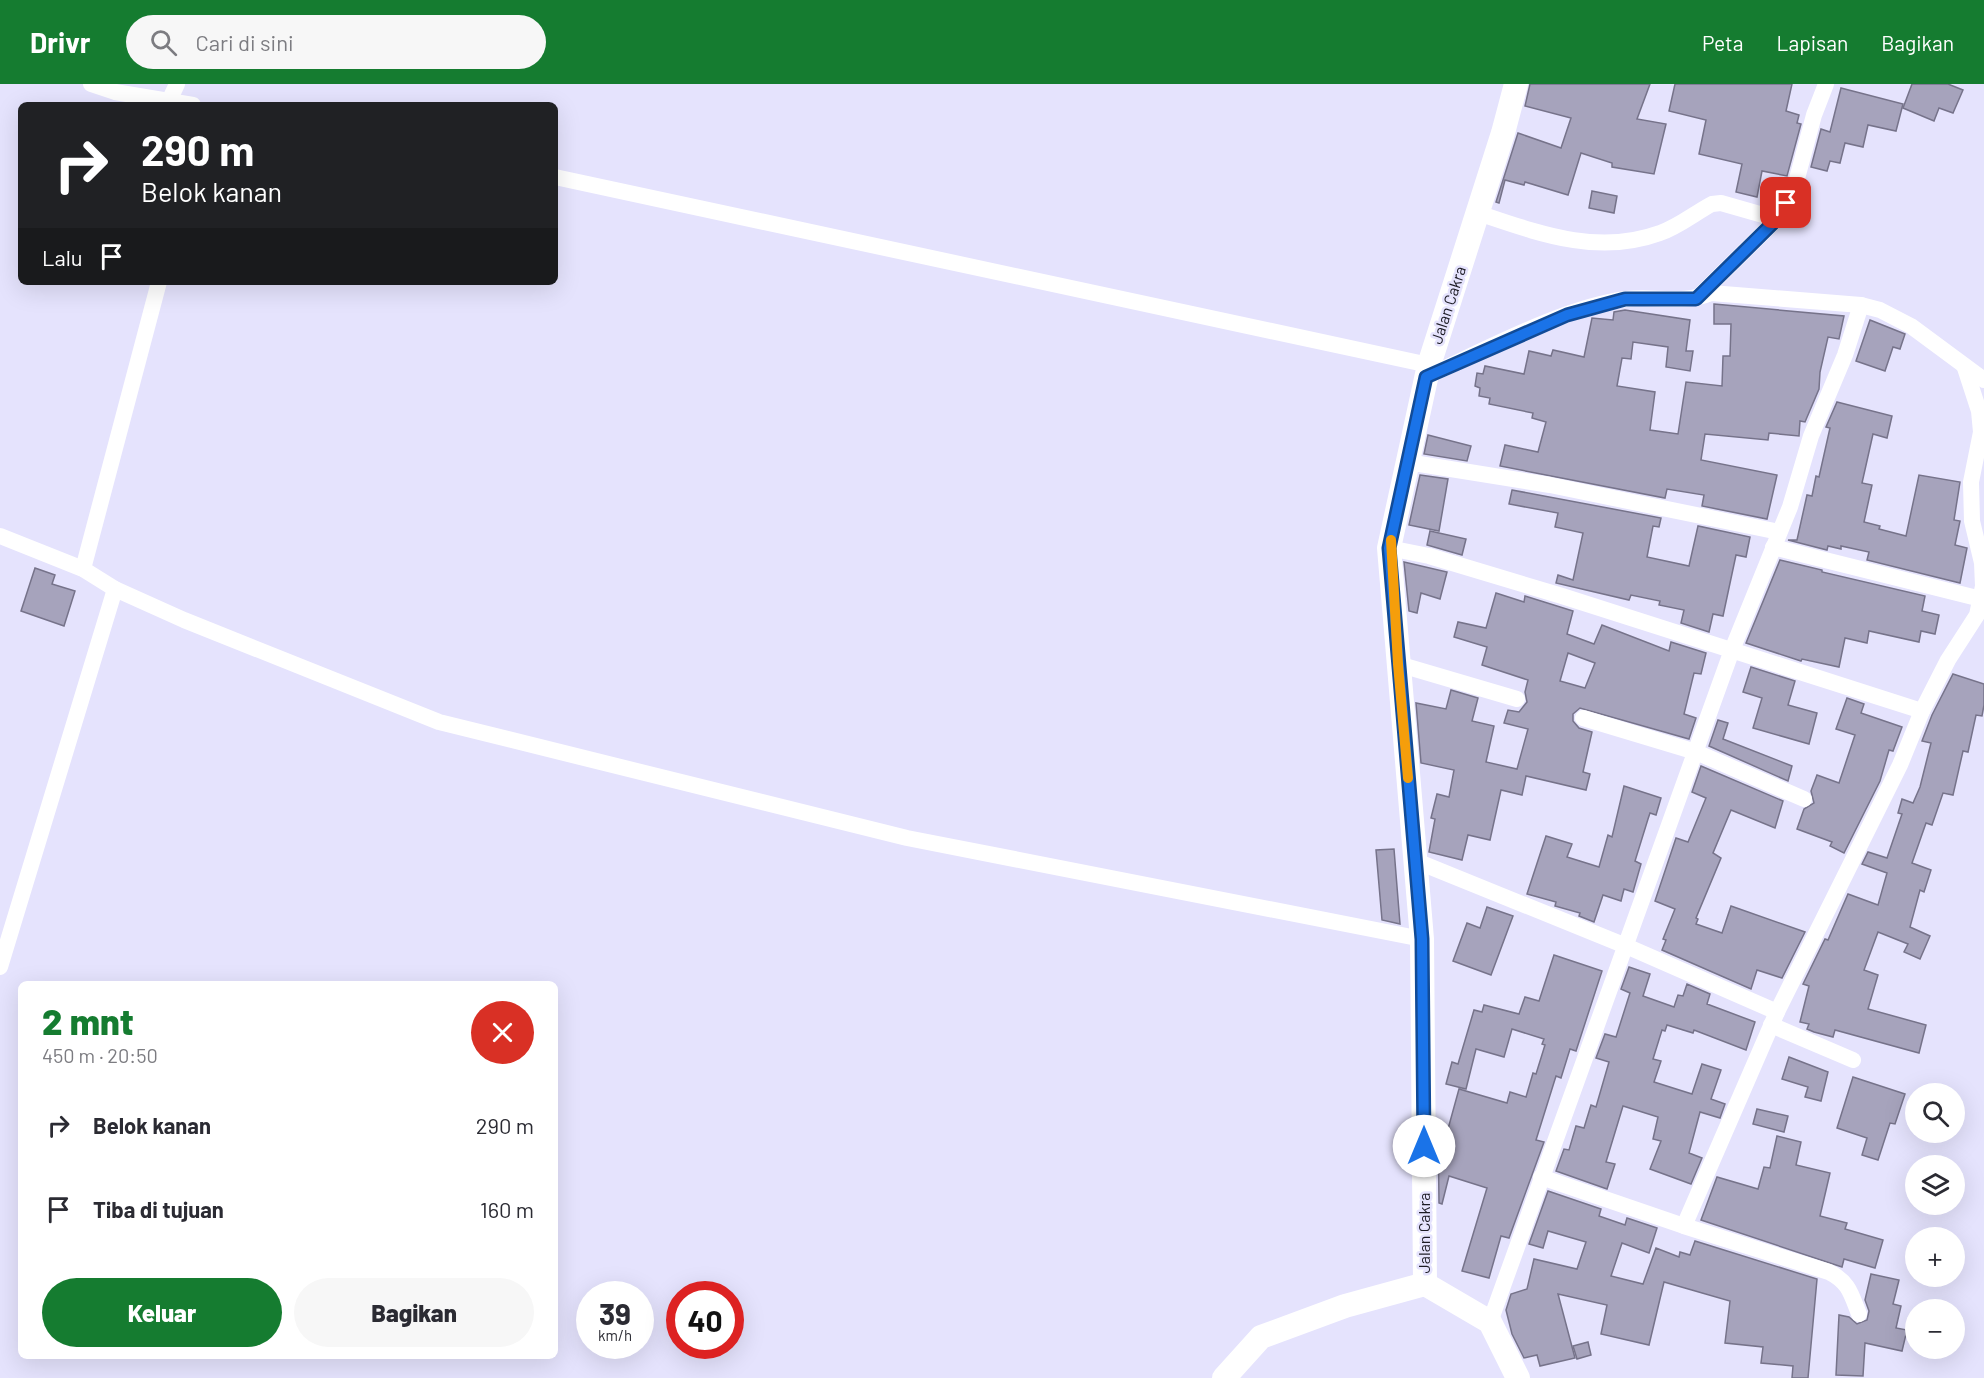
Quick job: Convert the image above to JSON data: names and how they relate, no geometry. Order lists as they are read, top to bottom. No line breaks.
{"streets":{"street":["Jalan Cakra"]},"page":{"header":"Drivr","search":"Cari di sini","nav":["Peta","Lapisan","Bagikan"],"turn":["290 m","Belok kanan"],"then":"Lalu","heading":["2 mnt","450 m · 20:50"],"map_buttons":["+","−"],"list":[{"name":"Belok kanan","value":"290 m"},{"name":"Tiba di tujuan","value":"160 m"}],"buttons":["Keluar","Bagikan"],"speed":"39 km/h","limit":"40"}}
